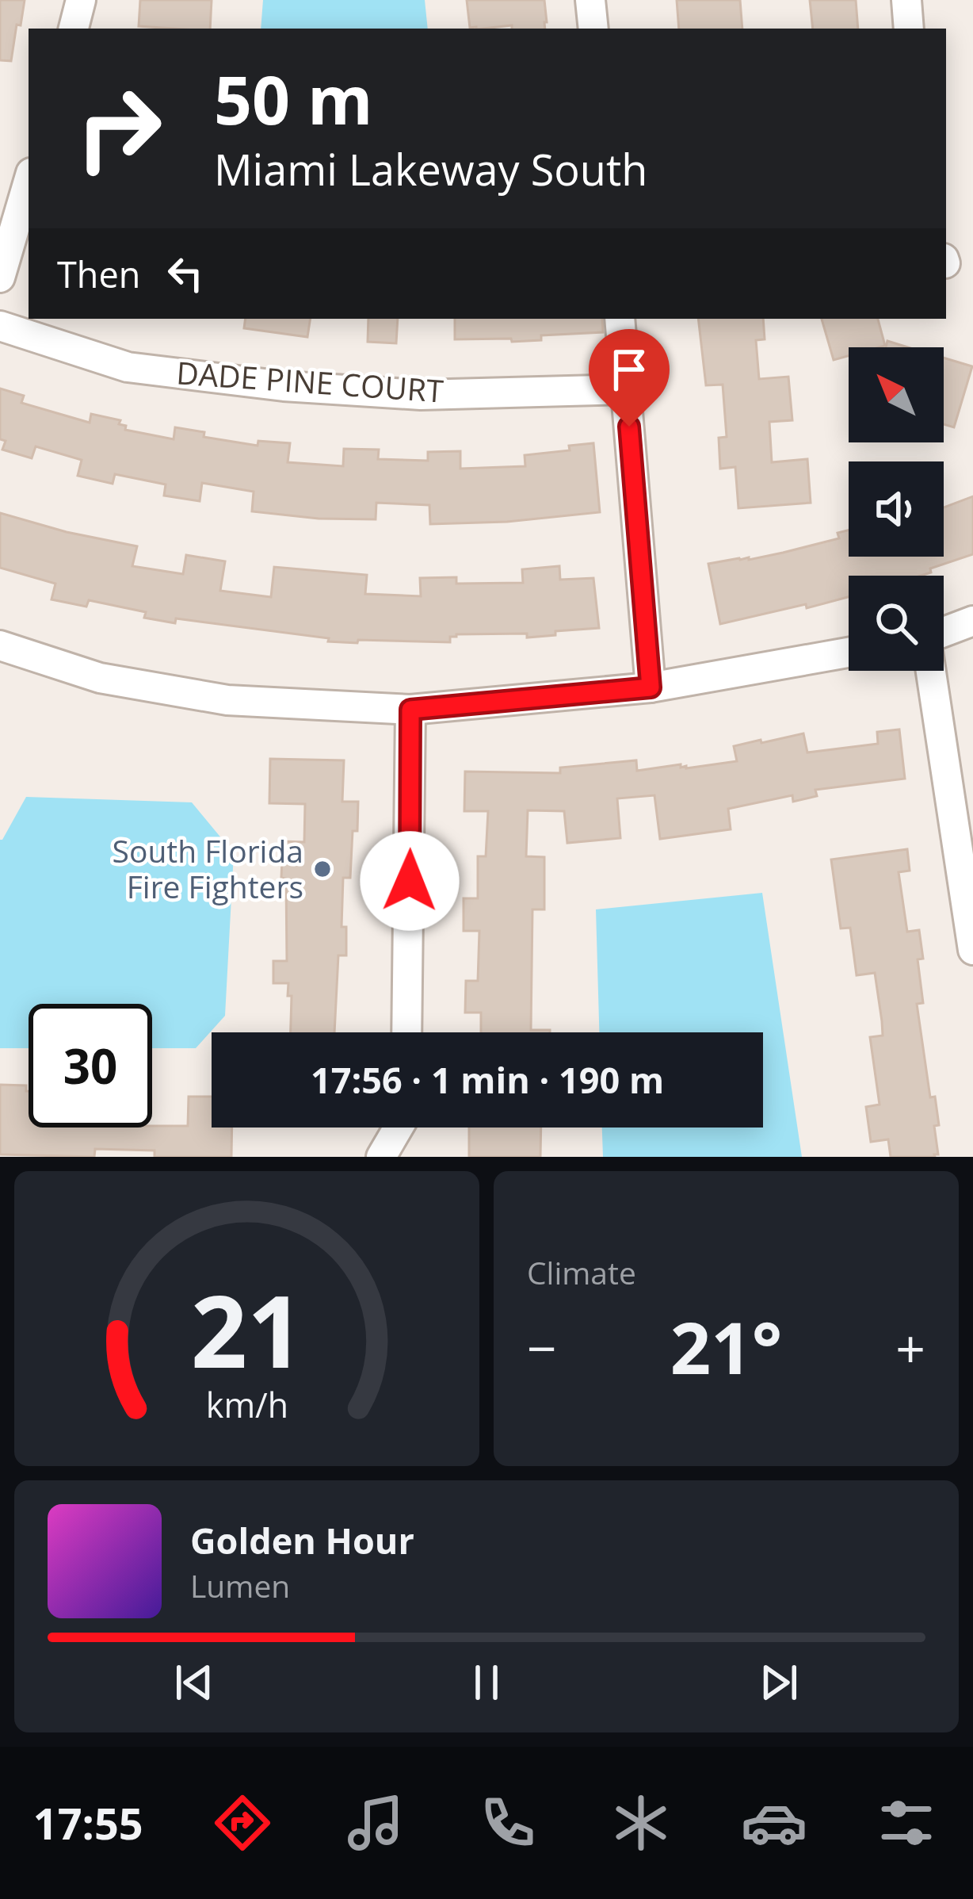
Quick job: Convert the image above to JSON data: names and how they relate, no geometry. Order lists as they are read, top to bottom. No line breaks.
{"streets":{"street":["DADE PINE COURT"]},"places":["South Florida Fire Fighters"],"north":"top left","page":{"turn":["50 m","Miami Lakeway South"],"then":"Then","limit":"30","trip":"17:56 · 1 min · 190 m","tile":"Climate","heat":["−","21°","+"],"song":["Golden Hour","Lumen"],"tabs":"17:55","gauge":["21","km/h"]}}
